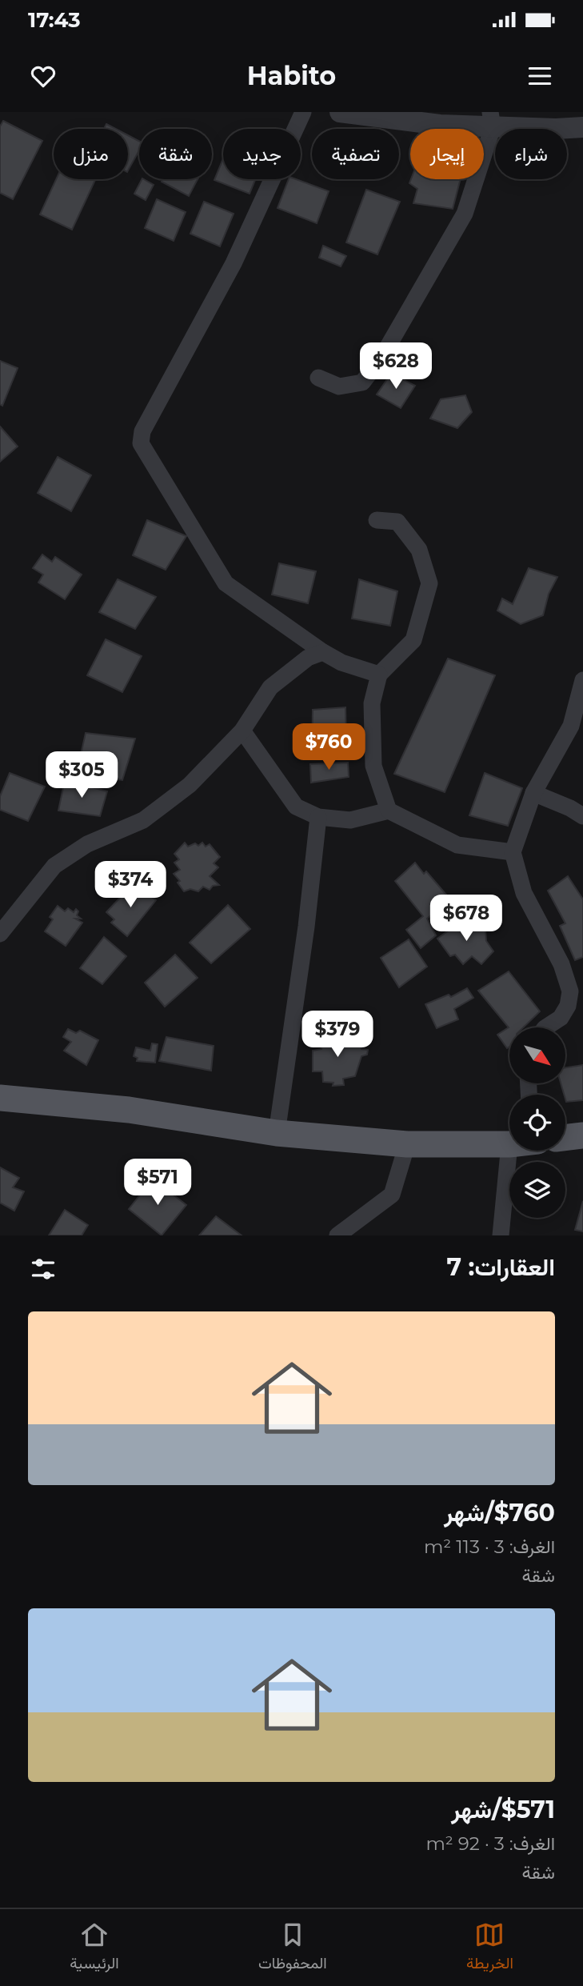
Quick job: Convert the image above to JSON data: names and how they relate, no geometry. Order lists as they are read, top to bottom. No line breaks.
{"north":"bottom right","page":{"status":"17:43","header":"Habito","chip":["شراء","إيجار","تصفية","جديد","شقة","منزل"],"price":["$628","$760","$305","$374","$678","$379","$571"],"heading":"العقارات: 7","list":[{"name":"$760/شهر","note":"الغرف: 3 · 113 m² · شقة"},{"name":"$571/شهر","note":"الغرف: 3 · 92 m² · شقة"}],"tabs":["الخريطة","المحفوظات","الرئيسية"]}}
